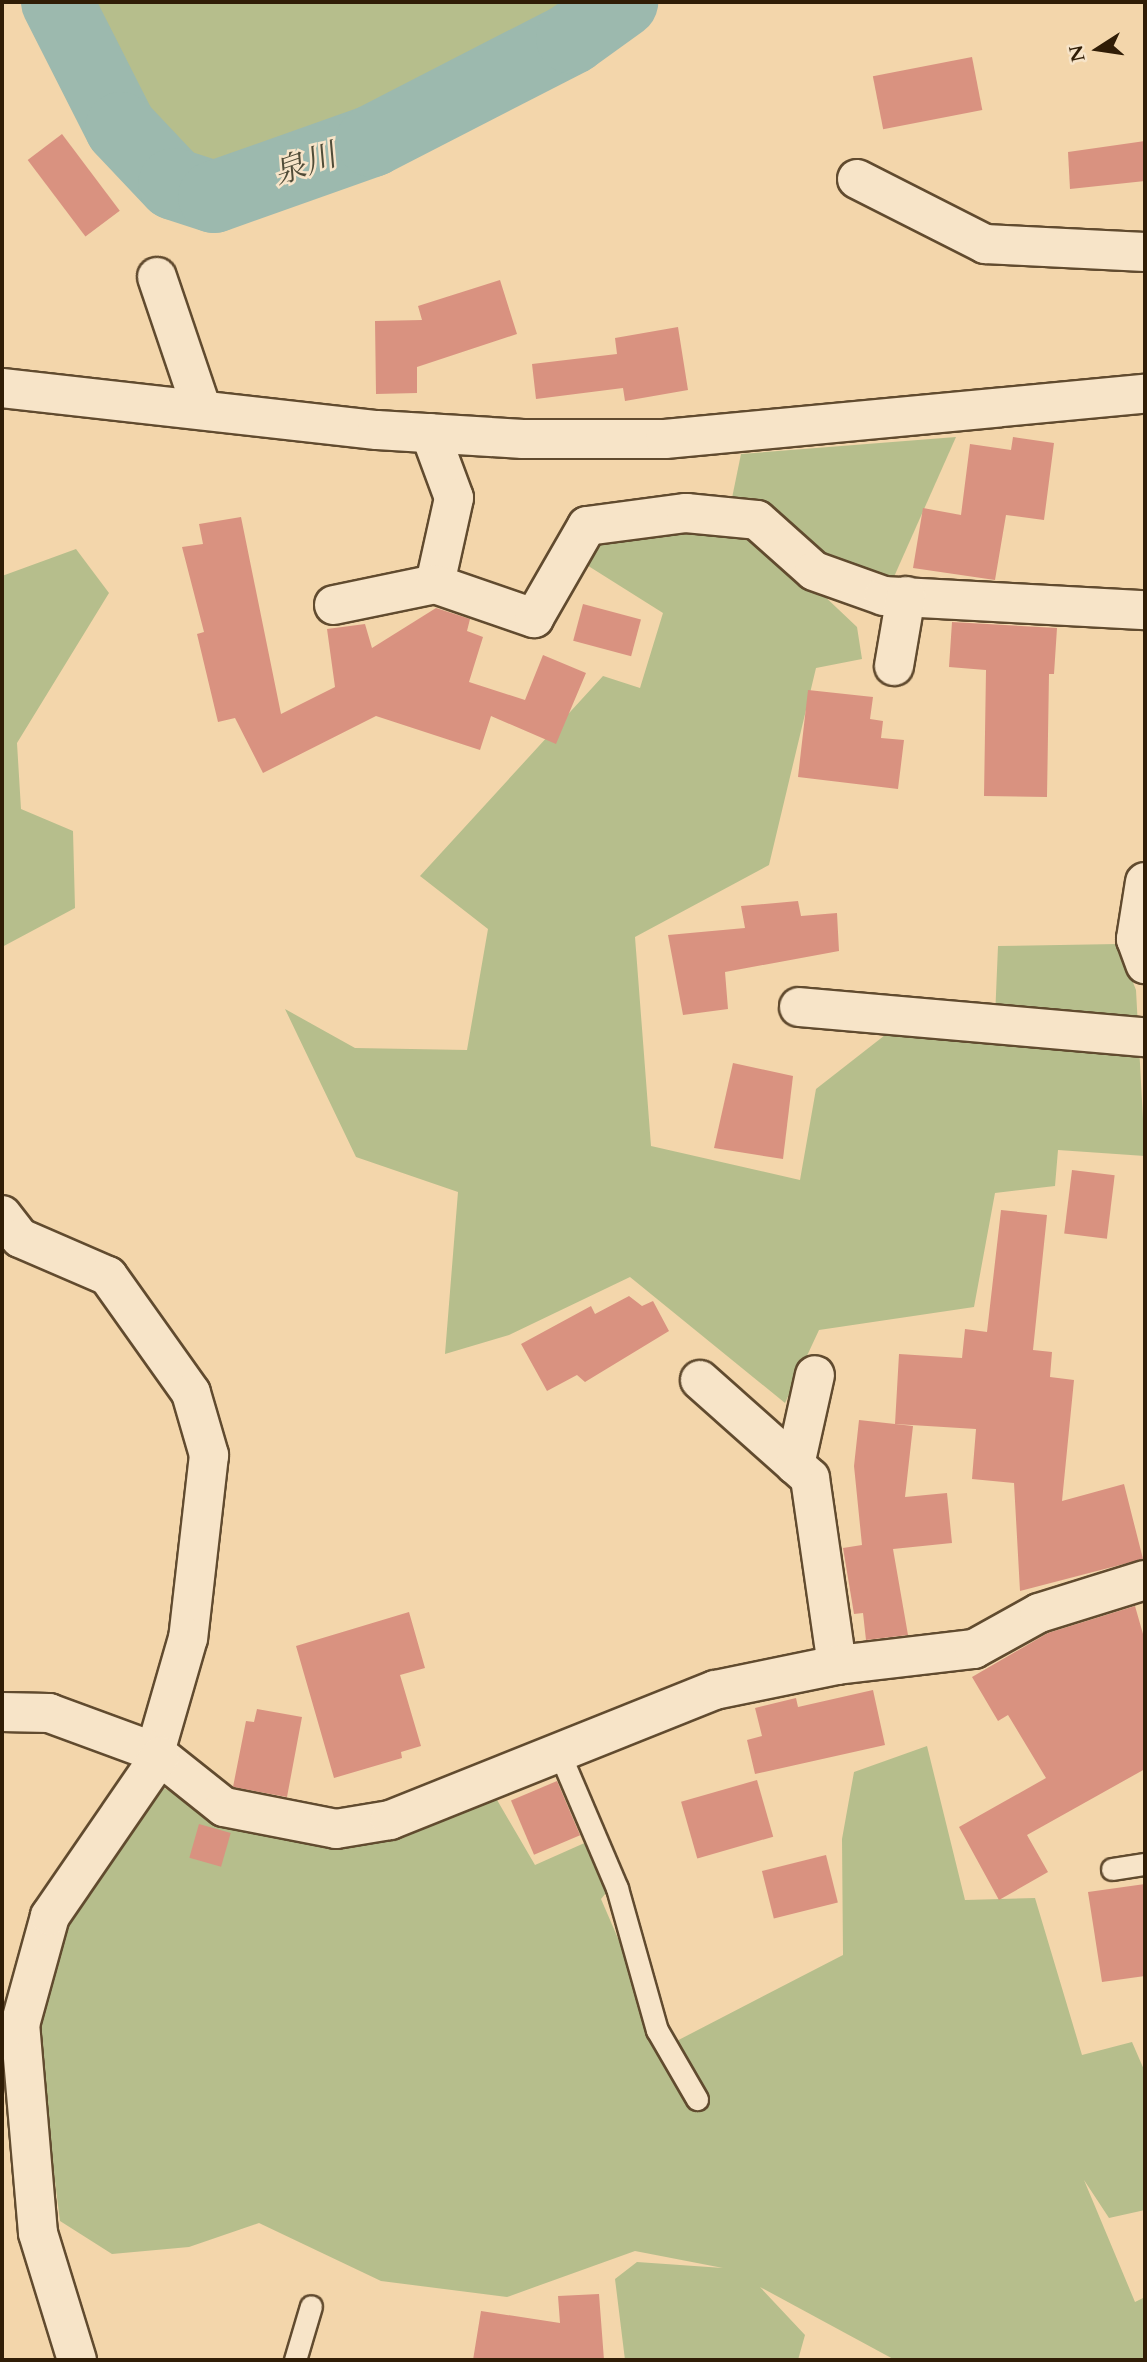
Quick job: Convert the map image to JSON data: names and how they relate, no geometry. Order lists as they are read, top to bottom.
{
  "water": ["泉川"],
  "north": "left"
}
